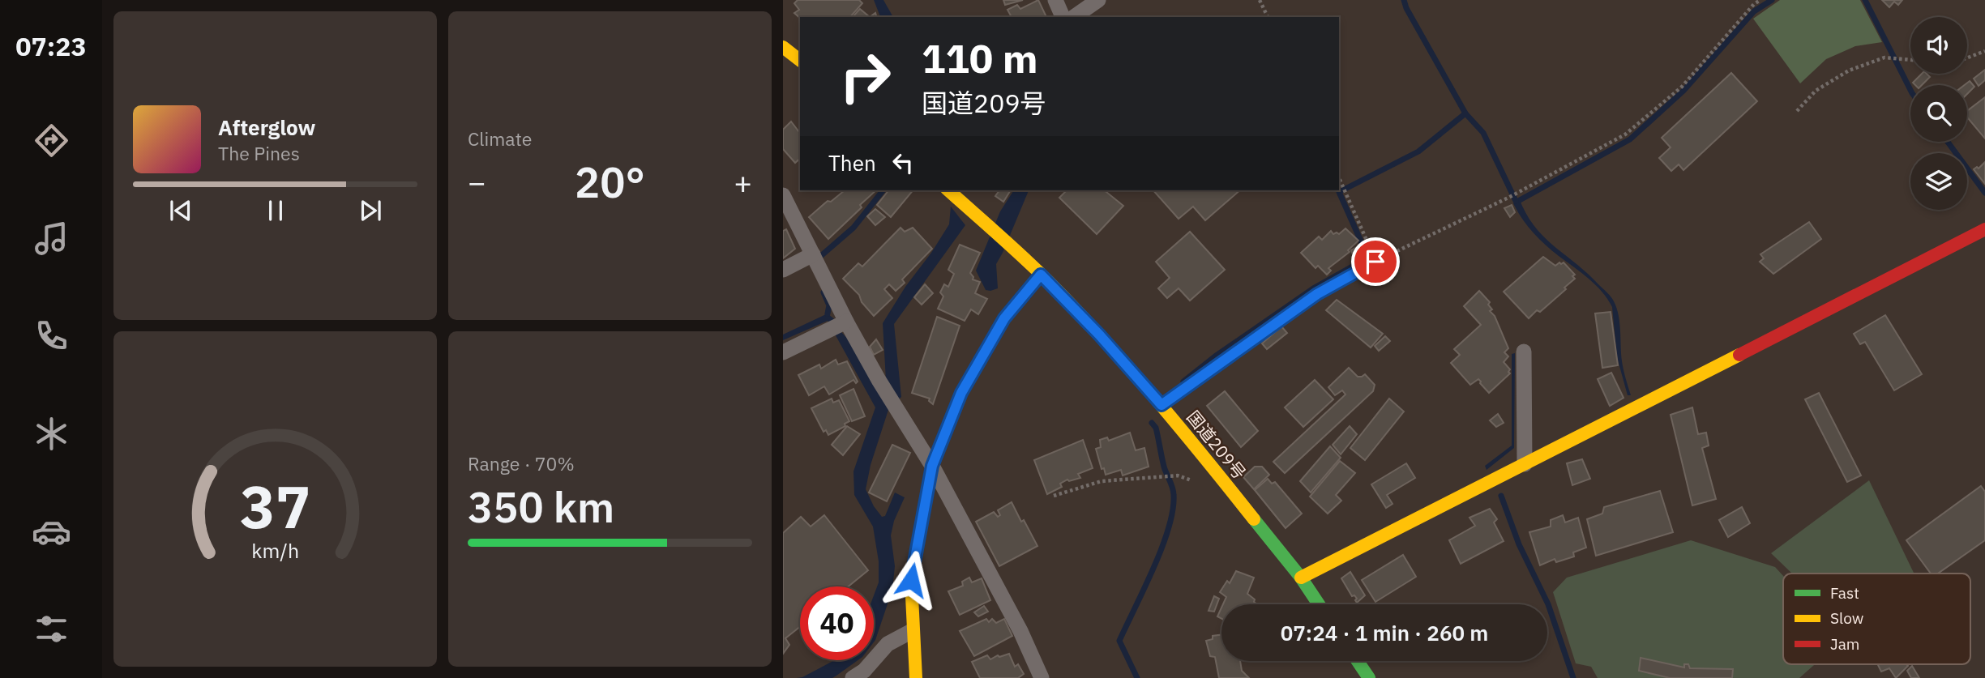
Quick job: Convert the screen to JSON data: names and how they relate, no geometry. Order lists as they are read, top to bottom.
{
  "streets": {
    "main road": ["国道209号"]
  },
  "legend": ["Fast", "Slow", "Jam"],
  "page": {
    "tabs": "07:23",
    "tile": [
      "Climate",
      ["Range · 70%", "350 km"]
    ],
    "turn": ["110 m", "国道209号"],
    "song": ["Afterglow", "The Pines"],
    "then": "Then",
    "heat": ["−", "20°", "+"],
    "limit": "40",
    "trip": "07:24 · 1 min · 260 m",
    "gauge": ["37", "km/h"]
  }
}
